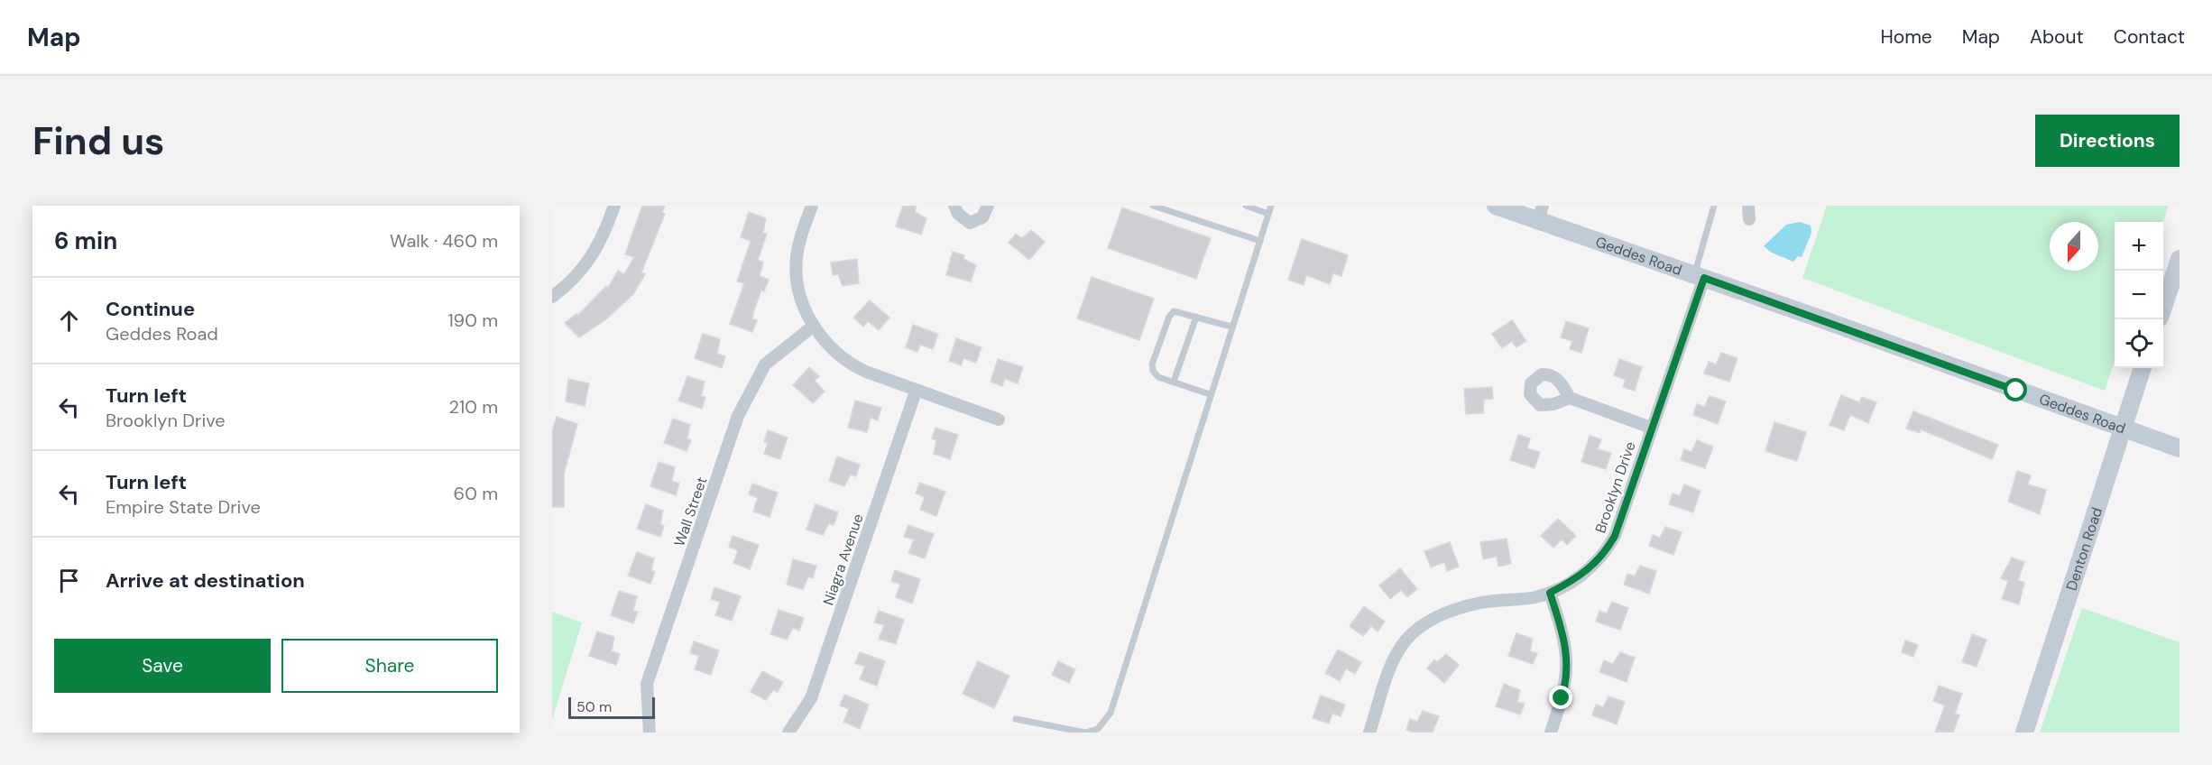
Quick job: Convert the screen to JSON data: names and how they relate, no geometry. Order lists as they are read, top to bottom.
{
  "streets": {
    "main road": ["Geddes Road", "Denton Road"],
    "street": ["Brooklyn Drive", "Wall Street", "Niagra Avenue"]
  },
  "crossings": [
    ["Geddes Road", "Brooklyn Drive"],
    ["Geddes Road", "Denton Road"]
  ],
  "scale_bar": "50 m",
  "north": "bottom",
  "page": {
    "header": "Map",
    "nav": [
      "Home",
      "Map",
      "About",
      "Contact"
    ],
    "buttons": [
      "Directions",
      ["Save", "Share"]
    ],
    "title": "Find us",
    "heading": ["6 min", "Walk · 460 m"],
    "map_buttons": ["+", "−"],
    "list": [
      ["Continue", "Geddes Road", "190 m"],
      ["Turn left", "Brooklyn Drive", "210 m"],
      ["Turn left", "Empire State Drive", "60 m"],
      "Arrive at destination"
    ],
    "scale": "50 m"
  }
}
